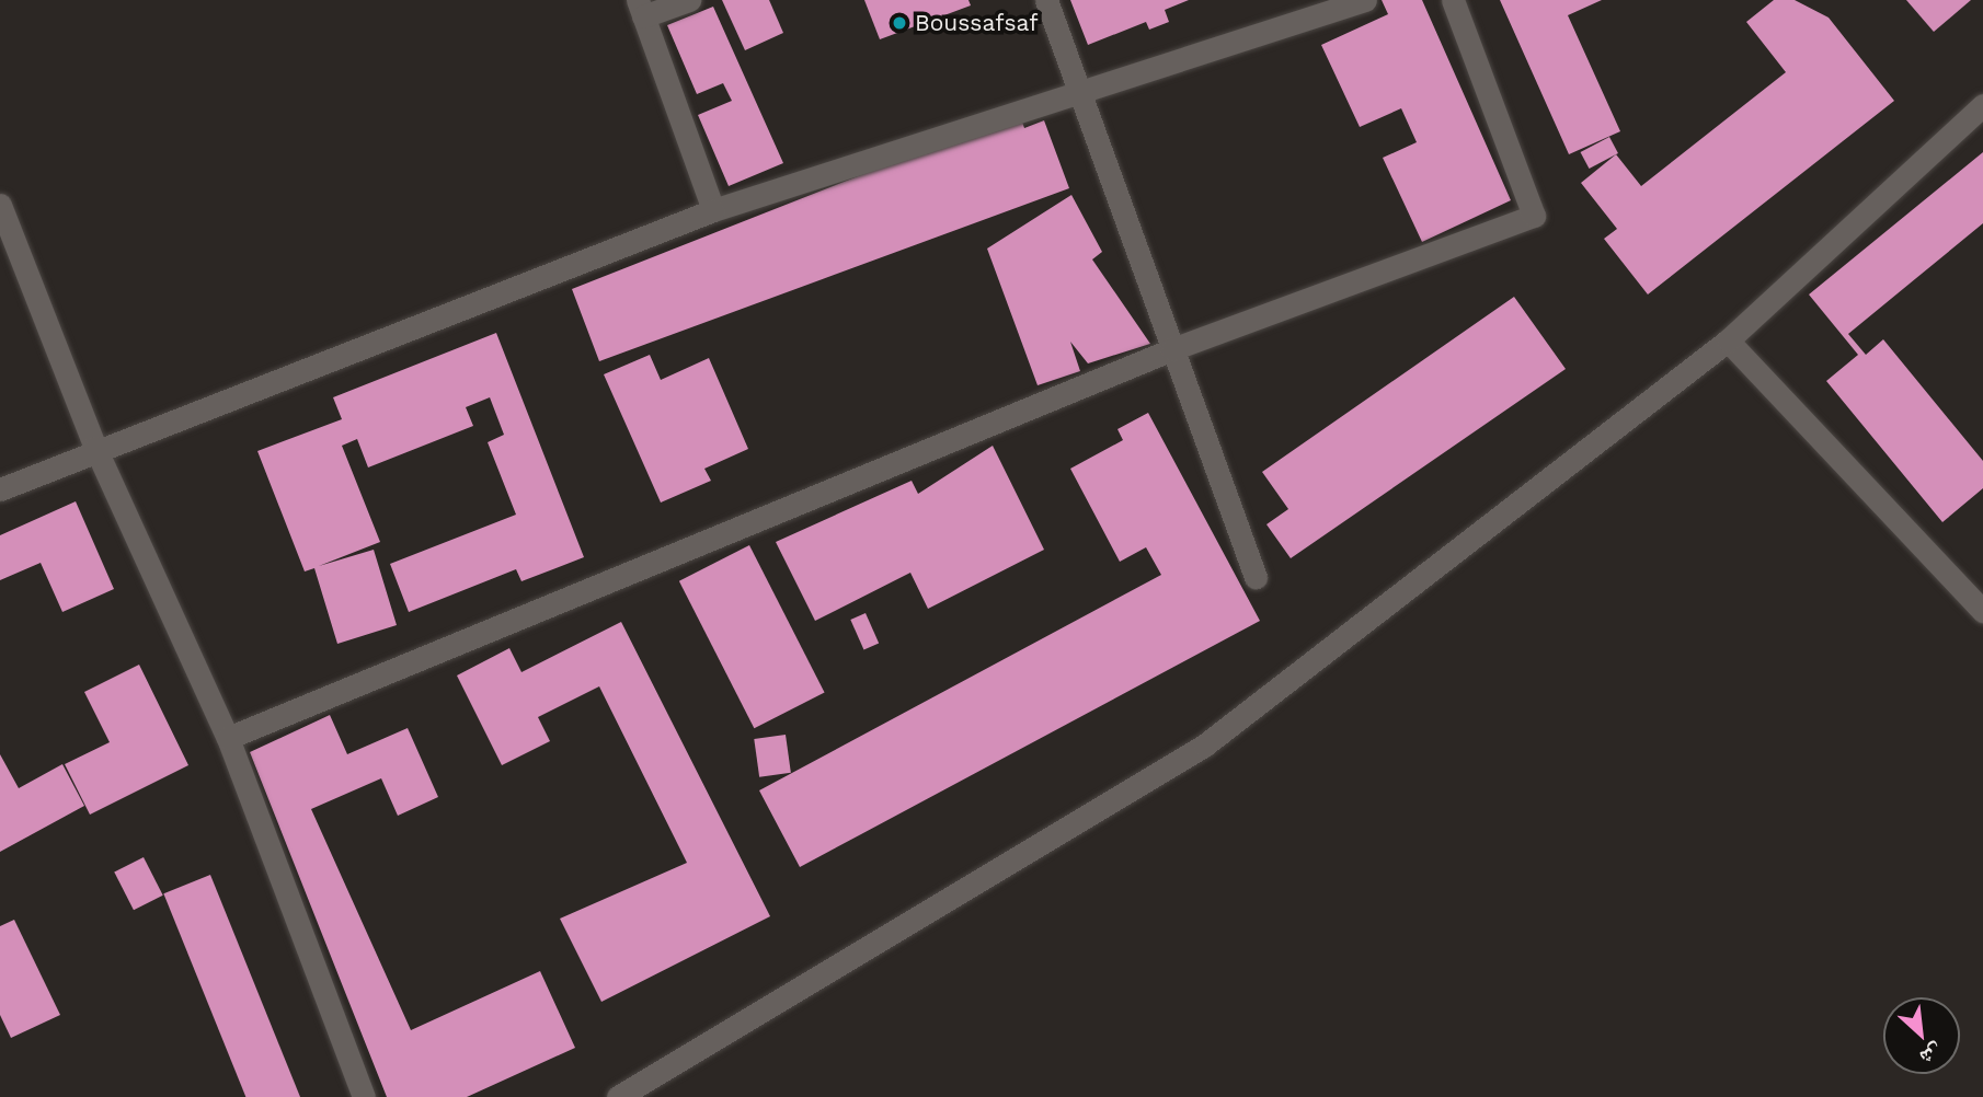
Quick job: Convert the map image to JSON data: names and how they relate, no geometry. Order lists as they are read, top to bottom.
{
  "places": ["Boussafsaf"],
  "north": "bottom right"
}
